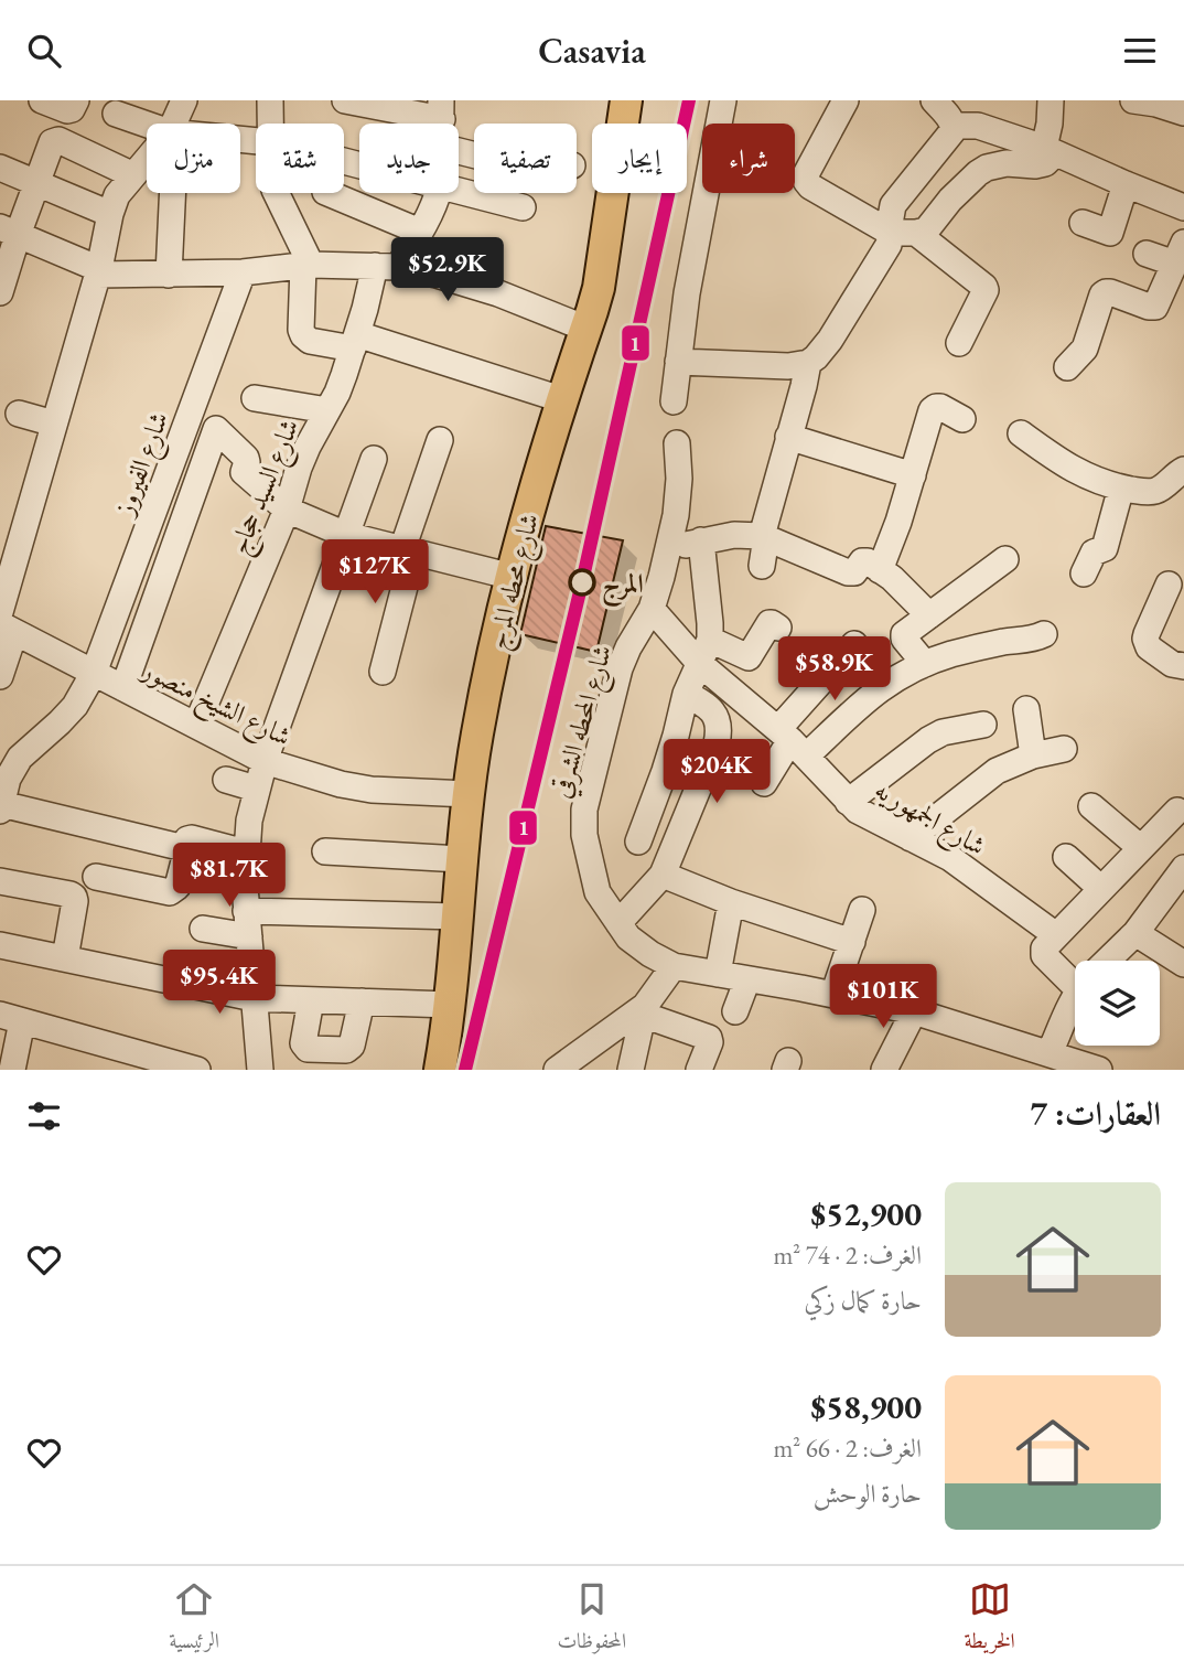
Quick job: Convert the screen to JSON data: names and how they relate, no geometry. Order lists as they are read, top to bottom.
{
  "streets": {
    "main road": ["شارع محطه المرج"],
    "street": [
      "شارع الفيروز",
      "شارع السيد حجاج",
      "شارع الشيخ منصور",
      "شارع المحطه الشرقي",
      "شارع الجمهوريه"
    ]
  },
  "crossings": [
    ["شارع الفيروز", "شارع الشيخ منصور"],
    ["شارع السيد حجاج", "شارع الشيخ منصور"],
    ["شارع محطه المرج", "شارع الشيخ منصور"],
    ["شارع المحطه الشرقي", "شارع الجمهوريه"]
  ],
  "places": ["المرج"],
  "lines": ["transit line 1"],
  "page": {
    "header": "Casavia",
    "chip": [
      "شراء",
      "إيجار",
      "تصفية",
      "جديد",
      "شقة",
      "منزل"
    ],
    "price": [
      "$52.9K",
      "$127K",
      "$58.9K",
      "$204K",
      "$81.7K",
      "$95.4K",
      "$101K"
    ],
    "heading": "العقارات: 7",
    "list": [
      {
        "name": "$52,900",
        "note": "الغرف: 2 · 74 m² · حارة كمال زكي"
      },
      {
        "name": "$58,900",
        "note": "الغرف: 2 · 66 m² · حارة الوحش"
      }
    ],
    "tabs": ["الخريطة", "المحفوظات", "الرئيسية"]
  }
}
